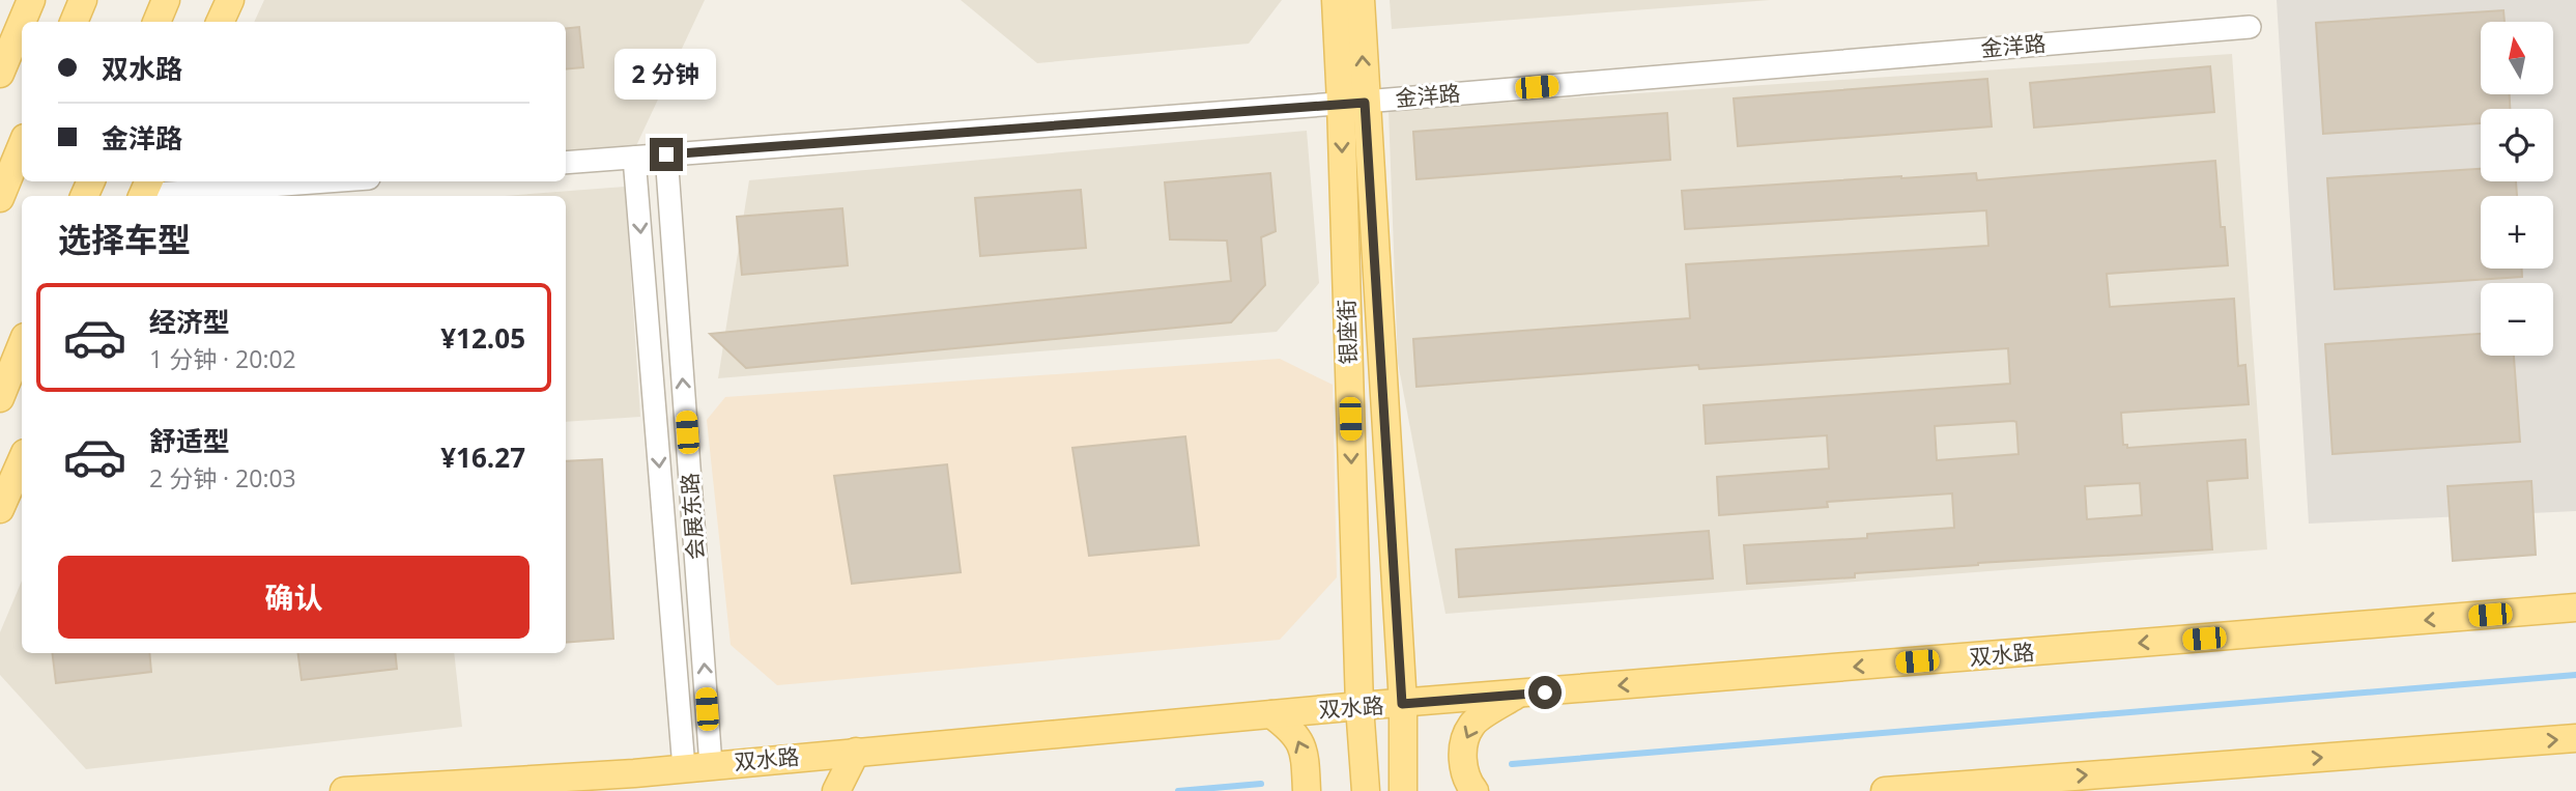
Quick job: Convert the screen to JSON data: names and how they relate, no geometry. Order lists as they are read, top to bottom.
{
  "streets": {
    "main road": ["银座街", "双水路"],
    "street": ["金洋路", "会展东路"]
  },
  "crossings": [
    ["金洋路", "银座街"],
    ["金洋路", "会展东路"],
    ["银座街", "双水路"],
    ["会展东路", "双水路"]
  ],
  "north": "top",
  "page": {
    "map_buttons": ["+", "−"],
    "banner": ["双水路", "金洋路"],
    "bubble": "2 分钟",
    "heading": "选择车型",
    "list": [
      {
        "name": "经济型",
        "note": "1 分钟 · 20:02",
        "value": "¥12.05"
      },
      {
        "name": "舒适型",
        "note": "2 分钟 · 20:03",
        "value": "¥16.27"
      }
    ],
    "buttons": "确认"
  }
}
